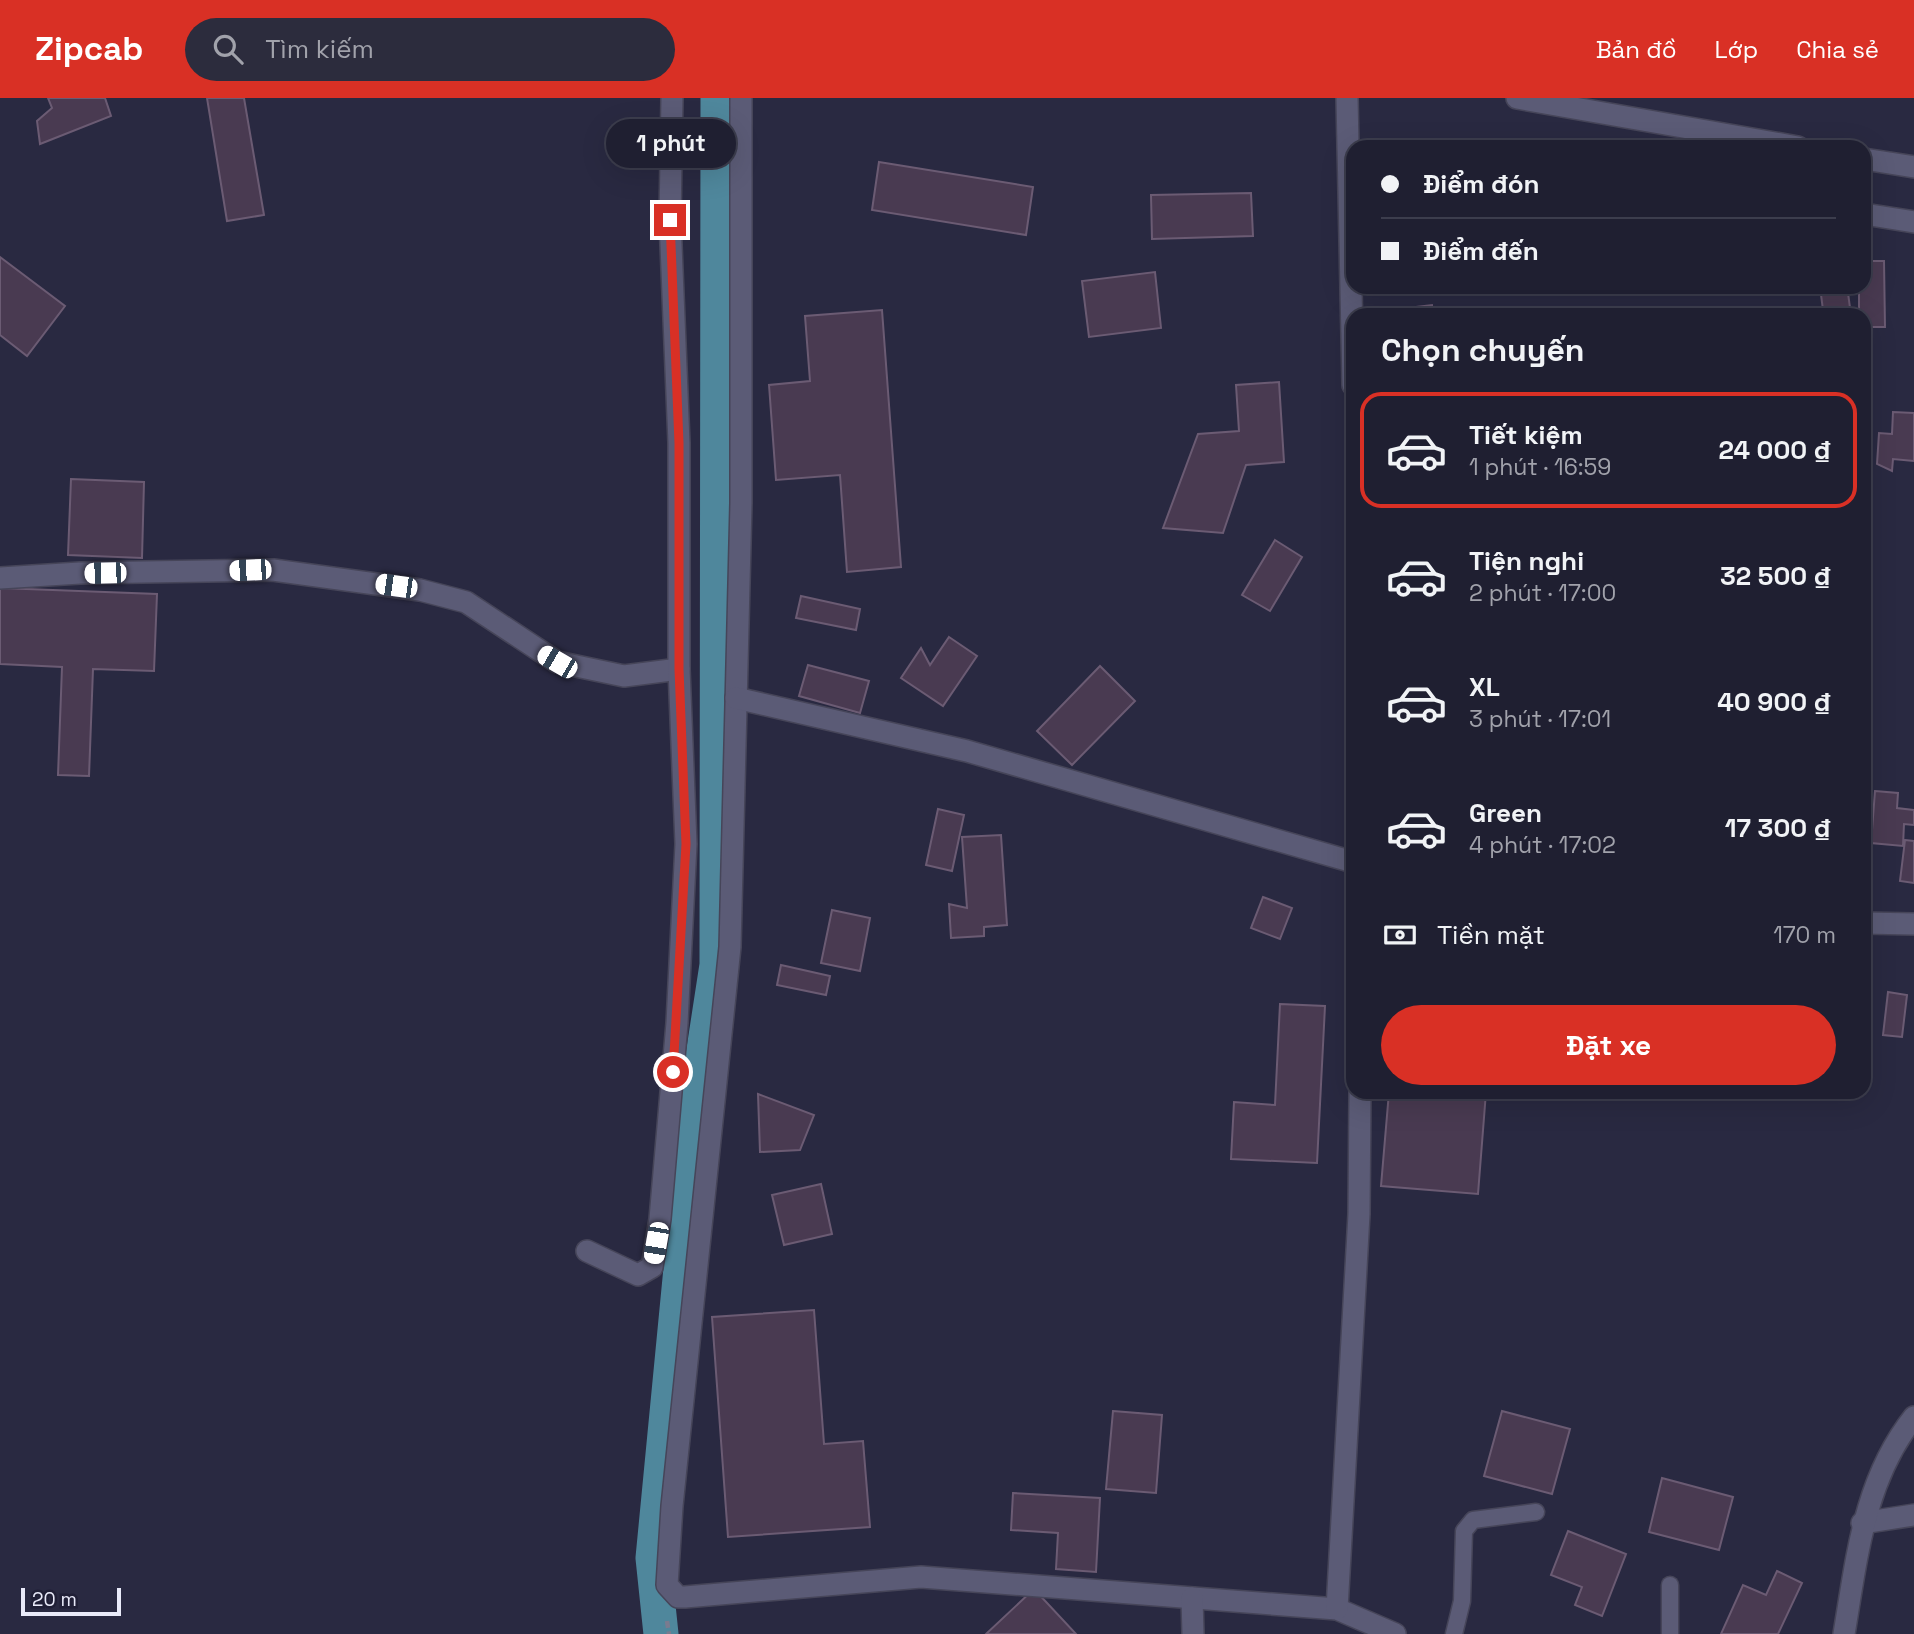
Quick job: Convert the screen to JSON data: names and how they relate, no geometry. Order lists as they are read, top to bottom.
{
  "scale_bar": "20 m",
  "page": {
    "header": "Zipcab",
    "search": "Tìm kiếm",
    "nav": ["Bản đồ", "Lớp", "Chia sẻ"],
    "bubble": "1 phút",
    "banner": ["Điểm đón", "Điểm đến"],
    "heading": "Chọn chuyến",
    "list": [
      {
        "name": "Tiết kiệm",
        "note": "1 phút · 16:59",
        "value": "24 000 ₫"
      },
      {
        "name": "Tiện nghi",
        "note": "2 phút · 17:00",
        "value": "32 500 ₫"
      },
      {
        "name": "XL",
        "note": "3 phút · 17:01",
        "value": "40 900 ₫"
      },
      {
        "name": "Green",
        "note": "4 phút · 17:02",
        "value": "17 300 ₫"
      }
    ],
    "pay": ["Tiền mặt", "170 m"],
    "buttons": "Đặt xe",
    "scale": "20 m"
  }
}
